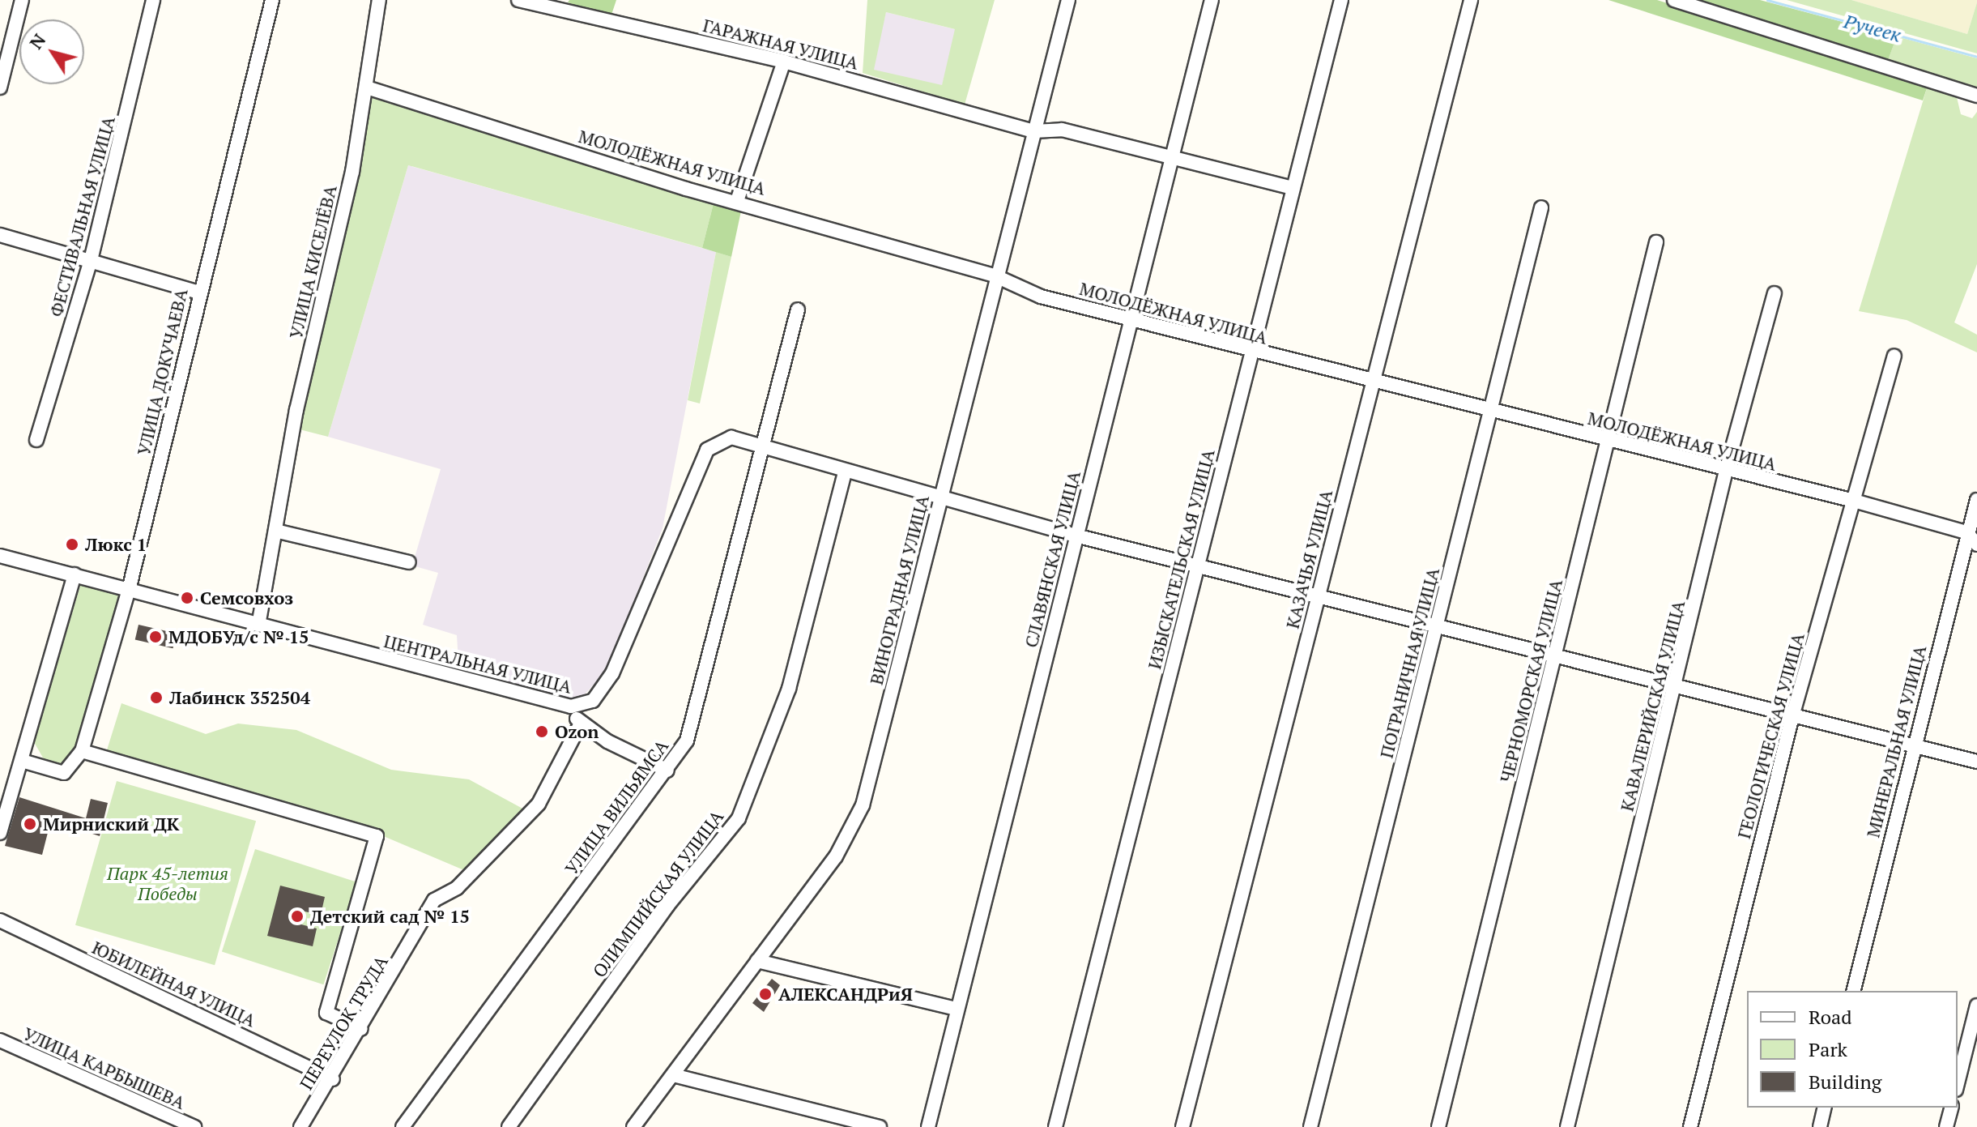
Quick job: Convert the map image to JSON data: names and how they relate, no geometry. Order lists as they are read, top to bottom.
{
  "streets": {
    "street": [
      "ГАРАЖНАЯ УЛИЦА",
      "МОЛОДЁЖНАЯ УЛИЦА",
      "ФЕСТИВАЛЬНАЯ УЛИЦА",
      "УЛИЦА КИСЕЛЁВА",
      "УЛИЦА ДОКУЧАЕВА",
      "СЛАВЯНСКАЯ УЛИЦА",
      "ИЗЫСКАТЕЛЬСКАЯ УЛИЦА",
      "КАЗАЧЬЯ УЛИЦА",
      "ВИНОГРАДНАЯ УЛИЦА",
      "ПОГРАНИЧНАЯ УЛИЦА",
      "ЦЕНТРАЛЬНАЯ УЛИЦА",
      "ЧЕРНОМОРСКАЯ УЛИЦА",
      "КАВАЛЕРИЙСКАЯ УЛИЦА",
      "ГЕОЛОГИЧЕСКАЯ УЛИЦА",
      "МИНЕРАЛЬНАЯ УЛИЦА",
      "УЛИЦА ВИЛЬЯМСА",
      "ОЛИМПИЙСКАЯ УЛИЦА",
      "ЮБИЛЕЙНАЯ УЛИЦА",
      "ПЕРЕУЛОК ТРУДА",
      "УЛИЦА КАРБЫШЕВА"
    ]
  },
  "crossings": [
    ["ГАРАЖНАЯ УЛИЦА", "СЛАВЯНСКАЯ УЛИЦА"],
    ["ГАРАЖНАЯ УЛИЦА", "ИЗЫСКАТЕЛЬСКАЯ УЛИЦА"],
    ["ГАРАЖНАЯ УЛИЦА", "ВИНОГРАДНАЯ УЛИЦА"],
    ["МОЛОДЁЖНАЯ УЛИЦА", "УЛИЦА КИСЕЛЁВА"],
    ["МОЛОДЁЖНАЯ УЛИЦА", "СЛАВЯНСКАЯ УЛИЦА"],
    ["МОЛОДЁЖНАЯ УЛИЦА", "ИЗЫСКАТЕЛЬСКАЯ УЛИЦА"],
    ["МОЛОДЁЖНАЯ УЛИЦА", "КАЗАЧЬЯ УЛИЦА"],
    ["МОЛОДЁЖНАЯ УЛИЦА", "ВИНОГРАДНАЯ УЛИЦА"],
    ["МОЛОДЁЖНАЯ УЛИЦА", "ПОГРАНИЧНАЯ УЛИЦА"],
    ["МОЛОДЁЖНАЯ УЛИЦА", "ЧЕРНОМОРСКАЯ УЛИЦА"],
    ["МОЛОДЁЖНАЯ УЛИЦА", "КАВАЛЕРИЙСКАЯ УЛИЦА"],
    ["МОЛОДЁЖНАЯ УЛИЦА", "ГЕОЛОГИЧЕСКАЯ УЛИЦА"],
    ["МОЛОДЁЖНАЯ УЛИЦА", "МИНЕРАЛЬНАЯ УЛИЦА"],
    ["УЛИЦА КИСЕЛЁВА", "ЦЕНТРАЛЬНАЯ УЛИЦА"],
    ["УЛИЦА ДОКУЧАЕВА", "ЦЕНТРАЛЬНАЯ УЛИЦА"],
    ["СЛАВЯНСКАЯ УЛИЦА", "ЦЕНТРАЛЬНАЯ УЛИЦА"],
    ["ИЗЫСКАТЕЛЬСКАЯ УЛИЦА", "ЦЕНТРАЛЬНАЯ УЛИЦА"],
    ["КАЗАЧЬЯ УЛИЦА", "ЦЕНТРАЛЬНАЯ УЛИЦА"],
    ["ВИНОГРАДНАЯ УЛИЦА", "ЦЕНТРАЛЬНАЯ УЛИЦА"],
    ["ПОГРАНИЧНАЯ УЛИЦА", "ЦЕНТРАЛЬНАЯ УЛИЦА"],
    ["ЦЕНТРАЛЬНАЯ УЛИЦА", "ЧЕРНОМОРСКАЯ УЛИЦА"],
    ["ЦЕНТРАЛЬНАЯ УЛИЦА", "КАВАЛЕРИЙСКАЯ УЛИЦА"],
    ["ЦЕНТРАЛЬНАЯ УЛИЦА", "ГЕОЛОГИЧЕСКАЯ УЛИЦА"],
    ["ЦЕНТРАЛЬНАЯ УЛИЦА", "МИНЕРАЛЬНАЯ УЛИЦА"],
    ["ЦЕНТРАЛЬНАЯ УЛИЦА", "УЛИЦА ВИЛЬЯМСА"],
    ["ЦЕНТРАЛЬНАЯ УЛИЦА", "ОЛИМПИЙСКАЯ УЛИЦА"],
    ["ЮБИЛЕЙНАЯ УЛИЦА", "ПЕРЕУЛОК ТРУДА"]
  ],
  "water": ["Ручеек"],
  "parks": ["Парк 45-летия Победы"],
  "places": [
    "Люкс 1",
    "Семсовхоз",
    "МДОБУд/с № 15",
    "Лабинск 352504",
    "Ozon",
    "Мирниский ДК",
    "Детский сад № 15",
    "АЛЕКСАНДРиЯ"
  ],
  "legend": ["Road", "Park", "Building"],
  "north": "top left"
}
